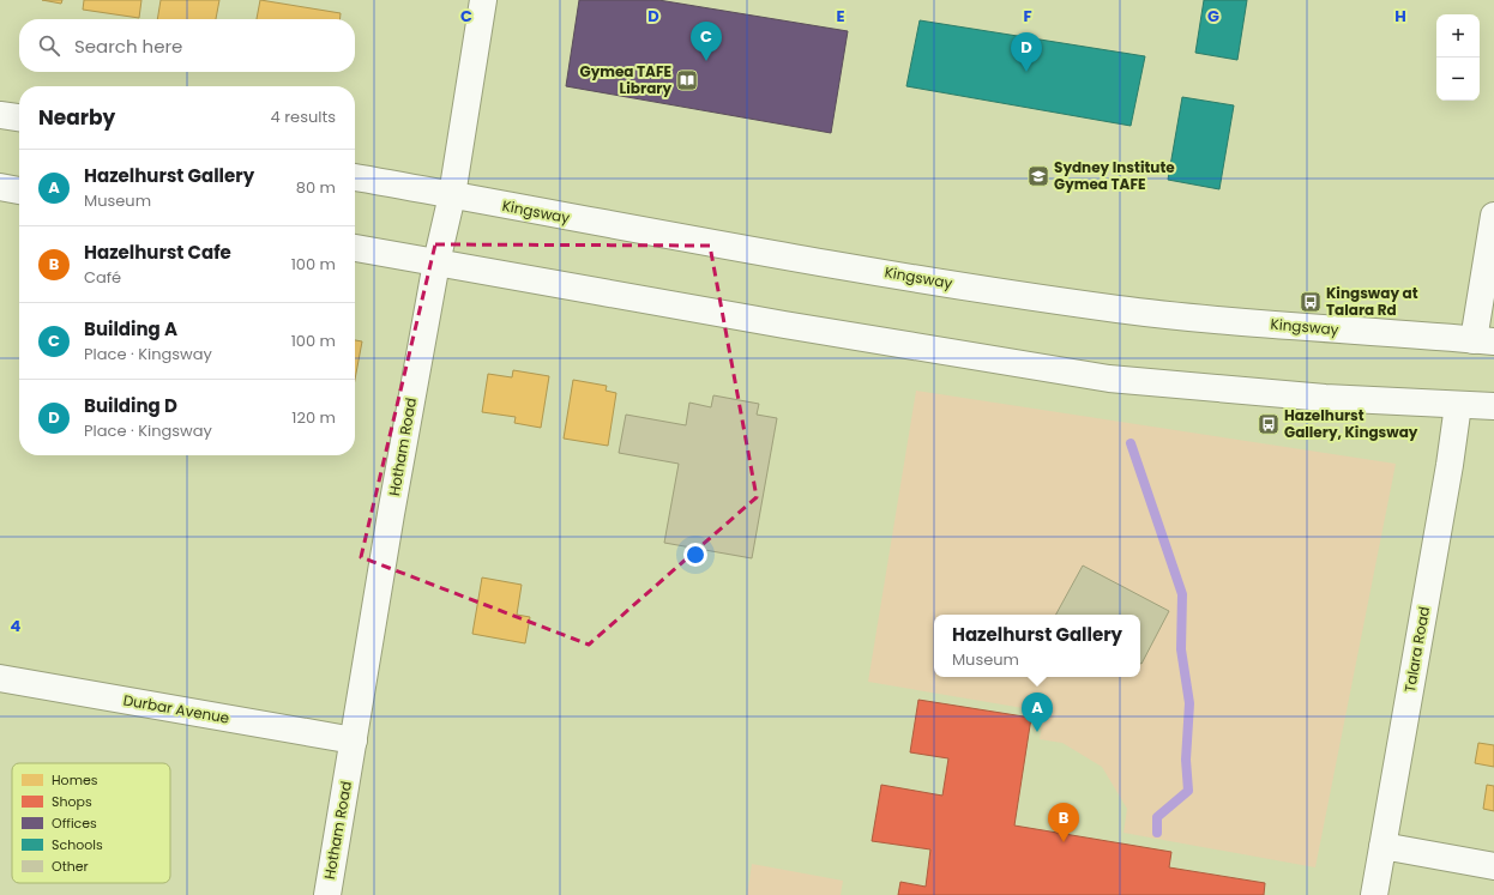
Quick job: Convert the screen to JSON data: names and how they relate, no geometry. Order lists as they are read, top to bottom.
{
  "streets": {
    "main road": [
      "Kingsway",
      "Hotham Road",
      "Talara Road",
      "Durbar Avenue"
    ]
  },
  "crossings": [
    ["Kingsway", "Hotham Road"],
    ["Hotham Road", "Durbar Avenue"]
  ],
  "places": {
    "library": ["Gymea TAFE Library"],
    "school or university": ["Sydney Institute Gymea TAFE"],
    "bus stop": ["Kingsway at Talara Rd", "Hazelhurst Gallery, Kingsway"]
  },
  "legend": [
    "Homes",
    "Shops",
    "Offices",
    "Schools",
    "Other"
  ],
  "page": {
    "map_buttons": ["+", "−"],
    "search": "Search here",
    "pins": [
      "C",
      "D",
      "A",
      "B"
    ],
    "heading": ["Nearby", "4 results"],
    "list": [
      {
        "mark": "A",
        "name": "Hazelhurst Gallery",
        "note": "Museum",
        "value": "80 m"
      },
      {
        "mark": "B",
        "name": "Hazelhurst Cafe",
        "note": "Café",
        "value": "100 m"
      },
      {
        "mark": "C",
        "name": "Building A",
        "note": "Place · Kingsway",
        "value": "100 m"
      },
      {
        "mark": "D",
        "name": "Building D",
        "note": "Place · Kingsway",
        "value": "120 m"
      }
    ],
    "popup": ["Hazelhurst Gallery", "Museum"]
  },
  "grid": {
    "columns": [
      "C",
      "D",
      "E",
      "F",
      "G",
      "H"
    ],
    "rows": ["4"]
  }
}
